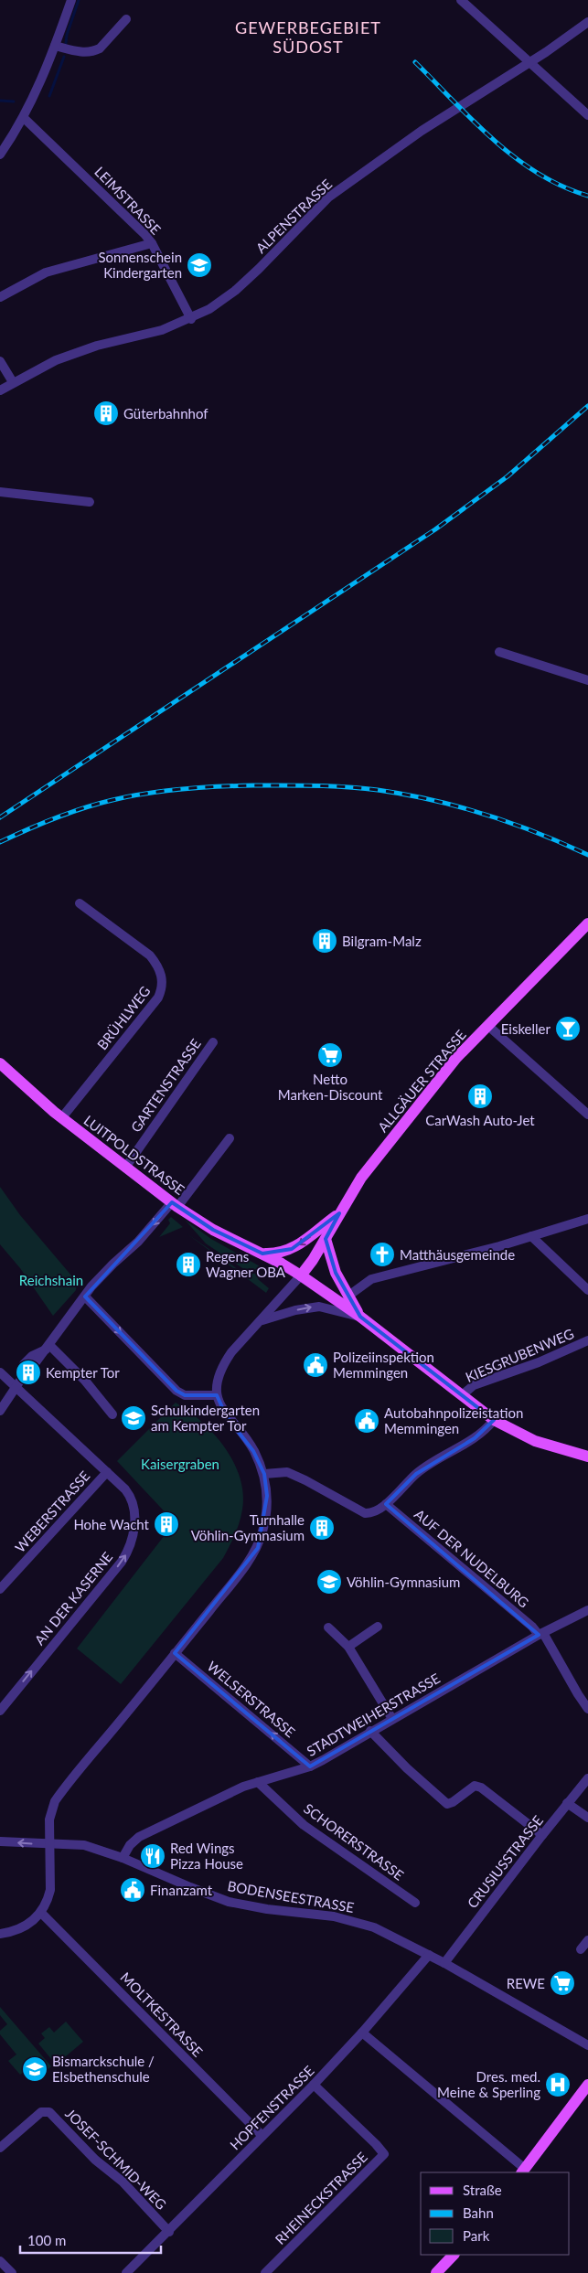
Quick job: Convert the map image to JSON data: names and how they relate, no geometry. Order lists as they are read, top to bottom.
{
  "streets": {
    "main road": ["ALLGÄUER STRASSE", "LUITPOLDSTRASSE"],
    "street": [
      "LEIMSTRASSE",
      "ALPENSTRASSE",
      "BRÜHLWEG",
      "GARTENSTRASSE",
      "KIESGRUBENWEG",
      "WEBERSTRASSE",
      "AUF DER NUDELBURG",
      "AN DER KASERNE",
      "WELSERSTRASSE",
      "STADTWEIHERSTRASSE",
      "SCHORERSTRASSE",
      "CRUSIUSSTRASSE",
      "BODENSEESTRASSE",
      "MOLTKESTRASSE",
      "HOPFENSTRASSE",
      "JOSEF-SCHMID-WEG",
      "RHEINECKSTRASSE"
    ]
  },
  "crossings": [
    ["LEIMSTRASSE", "ALPENSTRASSE"],
    ["BRÜHLWEG", "LUITPOLDSTRASSE"],
    ["ALLGÄUER STRASSE", "LUITPOLDSTRASSE"],
    ["GARTENSTRASSE", "LUITPOLDSTRASSE"],
    ["LUITPOLDSTRASSE", "KIESGRUBENWEG"],
    ["WEBERSTRASSE", "AN DER KASERNE"],
    ["AUF DER NUDELBURG", "STADTWEIHERSTRASSE"],
    ["WELSERSTRASSE", "STADTWEIHERSTRASSE"],
    ["STADTWEIHERSTRASSE", "SCHORERSTRASSE"],
    ["STADTWEIHERSTRASSE", "BODENSEESTRASSE"],
    ["CRUSIUSSTRASSE", "BODENSEESTRASSE"],
    ["BODENSEESTRASSE", "HOPFENSTRASSE"],
    ["MOLTKESTRASSE", "HOPFENSTRASSE"],
    ["HOPFENSTRASSE", "JOSEF-SCHMID-WEG"],
    ["HOPFENSTRASSE", "RHEINECKSTRASSE"]
  ],
  "one_way": ["AN DER KASERNE", "WELSERSTRASSE"],
  "districts": ["GEWERBEGEBIET SÜDOST"],
  "parks": ["Reichshain", "Kaisergraben"],
  "places": {
    "school or university": [
      "Sonnenschein Kindergarten",
      "Schulkindergarten am Kempter Tor",
      "Vöhlin-Gymnasium",
      "Bismarckschule / Elsbethenschule"
    ],
    "building": [
      "Güterbahnhof",
      "Bilgram-Malz",
      "CarWash Auto-Jet",
      "Regens Wagner OBA",
      "Kempter Tor",
      "Hohe Wacht",
      "Turnhalle Vöhlin-Gymnasium"
    ],
    "bar": ["Eiskeller"],
    "supermarket": ["Netto Marken-Discount", "REWE"],
    "church": ["Matthäusgemeinde"],
    "public building": ["Polizeiinspektion Memmingen", "Autobahnpolizeistation Memmingen", "Finanzamt"],
    "restaurant": ["Red Wings Pizza House"],
    "hospital": ["Dres. med. Meine & Sperling"]
  },
  "legend": ["Straße", "Bahn", "Park"],
  "scale_bar": "100 m"
}
